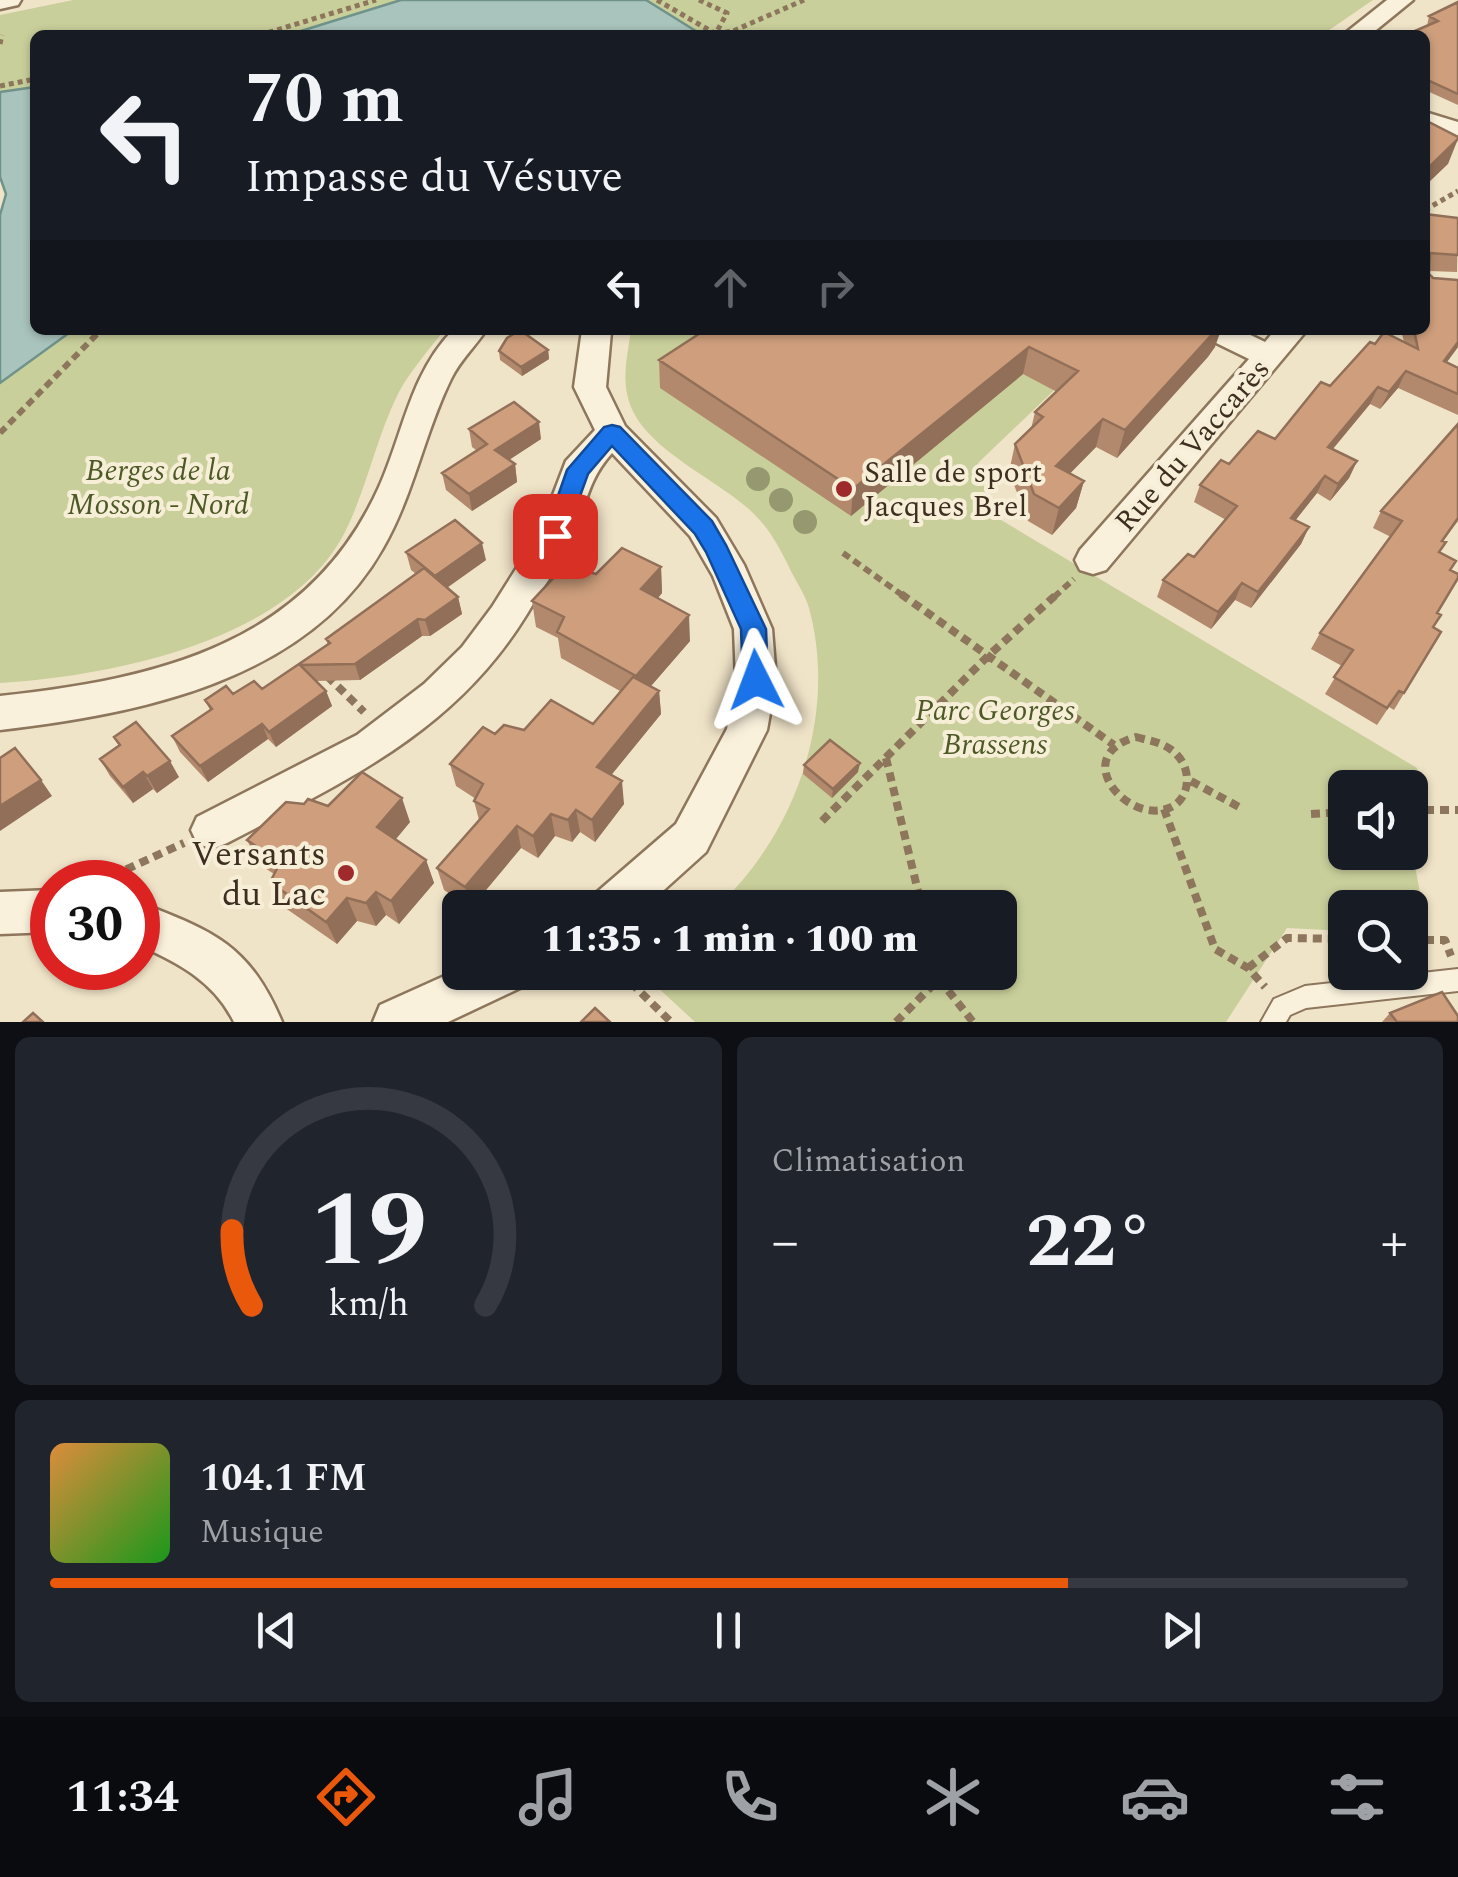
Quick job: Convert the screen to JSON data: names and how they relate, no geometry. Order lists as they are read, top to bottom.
{
  "streets": {
    "street": ["Rue du Vaccarès"]
  },
  "parks": ["Berges de la Mosson - Nord", "Parc Georges Brassens"],
  "places": ["Salle de sport Jacques Brel", "Versants du Lac"],
  "page": {
    "turn": ["70 m", "Impasse du Vésuve"],
    "limit": "30",
    "trip": "11:35 · 1 min · 100 m",
    "tile": "Climatisation",
    "heat": ["−", "22°", "+"],
    "song": ["104.1 FM", "Musique"],
    "tabs": "11:34",
    "gauge": ["19", "km/h"]
  }
}
